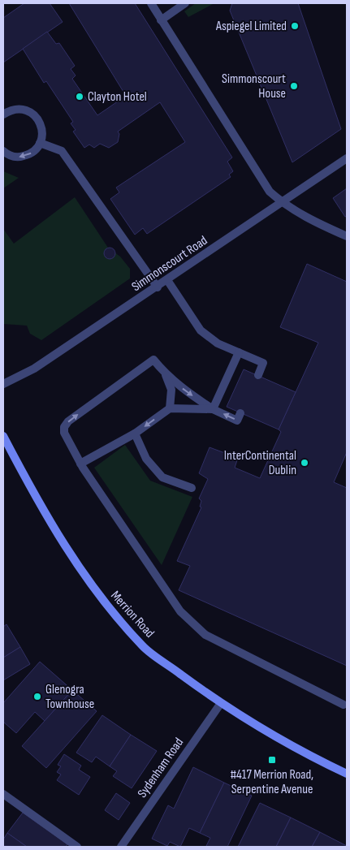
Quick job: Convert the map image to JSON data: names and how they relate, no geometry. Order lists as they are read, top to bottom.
{
  "streets": {
    "main road": ["Merrion Road"],
    "street": ["Simmonscourt Road", "Sydenham Road"]
  },
  "crossings": [
    ["Merrion Road", "Sydenham Road"]
  ],
  "places": {
    "other": [
      "Aspiegel Limited",
      "Simmonscourt House",
      "Clayton Hotel",
      "InterContinental Dublin",
      "Glenogra Townhouse"
    ],
    "transit": ["#417 Merrion Road, Serpentine Avenue"]
  }
}
